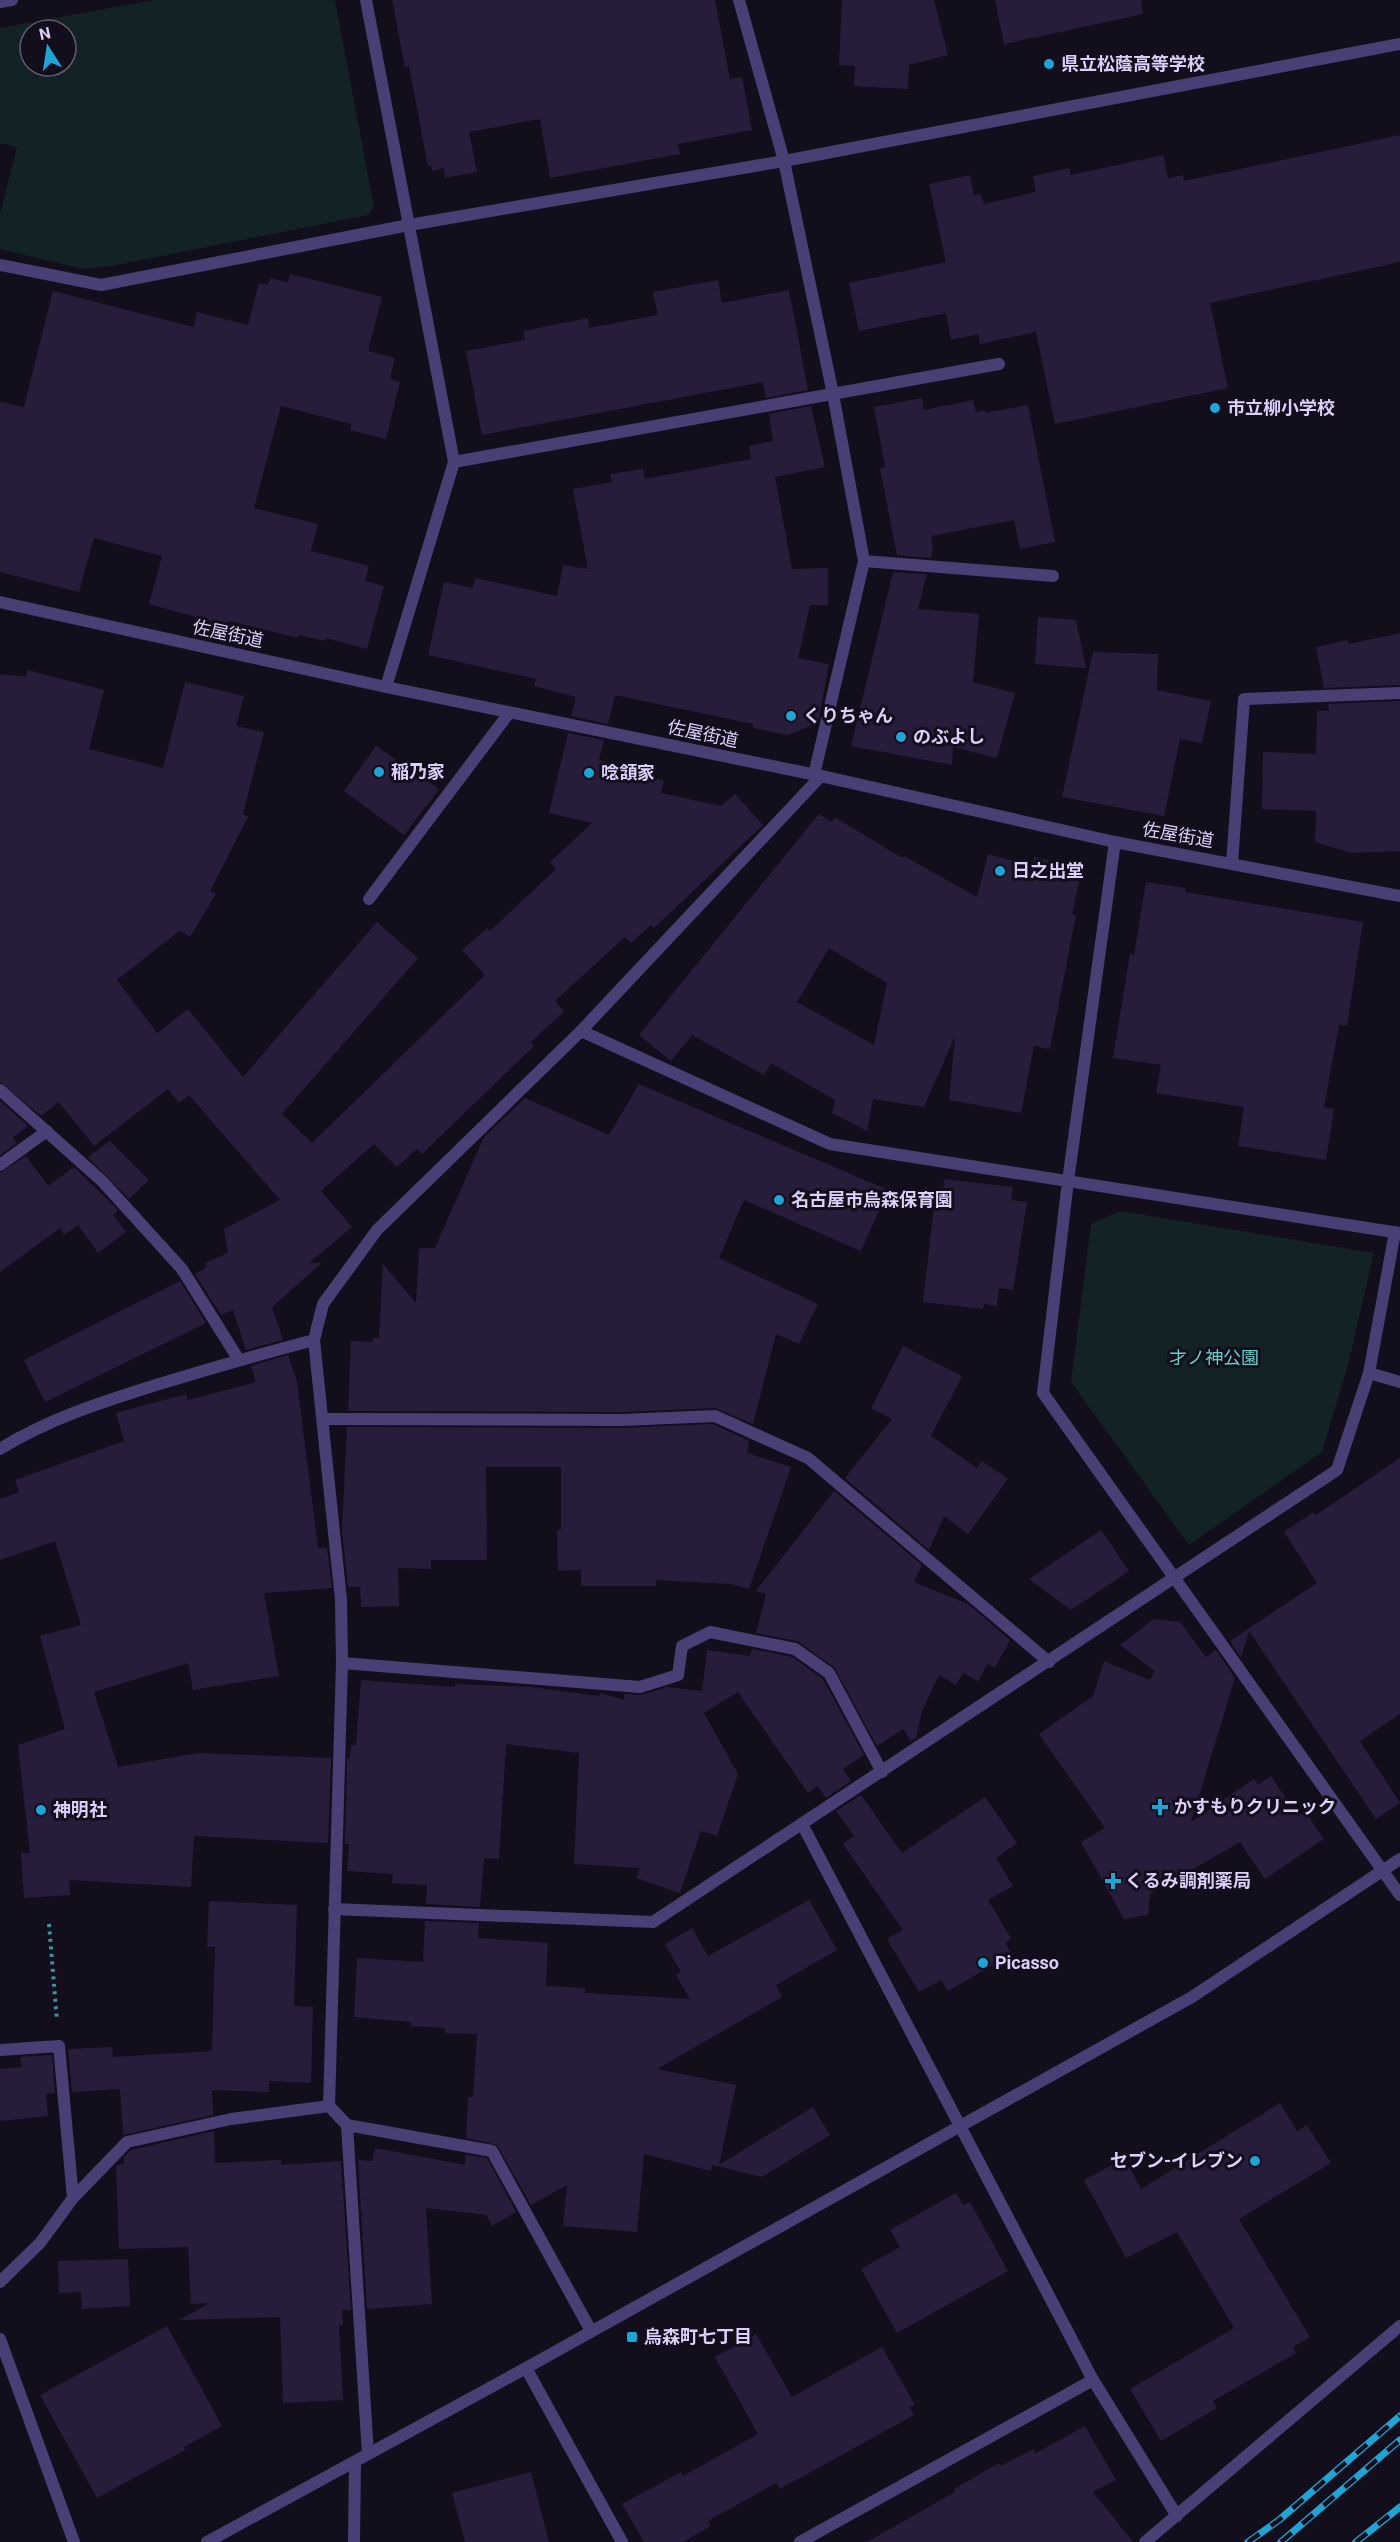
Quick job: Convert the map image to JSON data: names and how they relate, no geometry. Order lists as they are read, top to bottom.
{
  "streets": {
    "street": ["佐屋街道"]
  },
  "parks": ["才ノ神公園"],
  "places": {
    "other": [
      "県立松蔭高等学校",
      "市立柳小学校",
      "くりちゃん",
      "のぶよし",
      "稲乃家",
      "唸頷家",
      "日之出堂",
      "名古屋市烏森保育園",
      "神明社",
      "Picasso",
      "セブン-イレブン"
    ],
    "health": ["かすもりクリニック", "くるみ調剤薬局"],
    "transit": ["烏森町七丁目"]
  },
  "north": "top"
}
